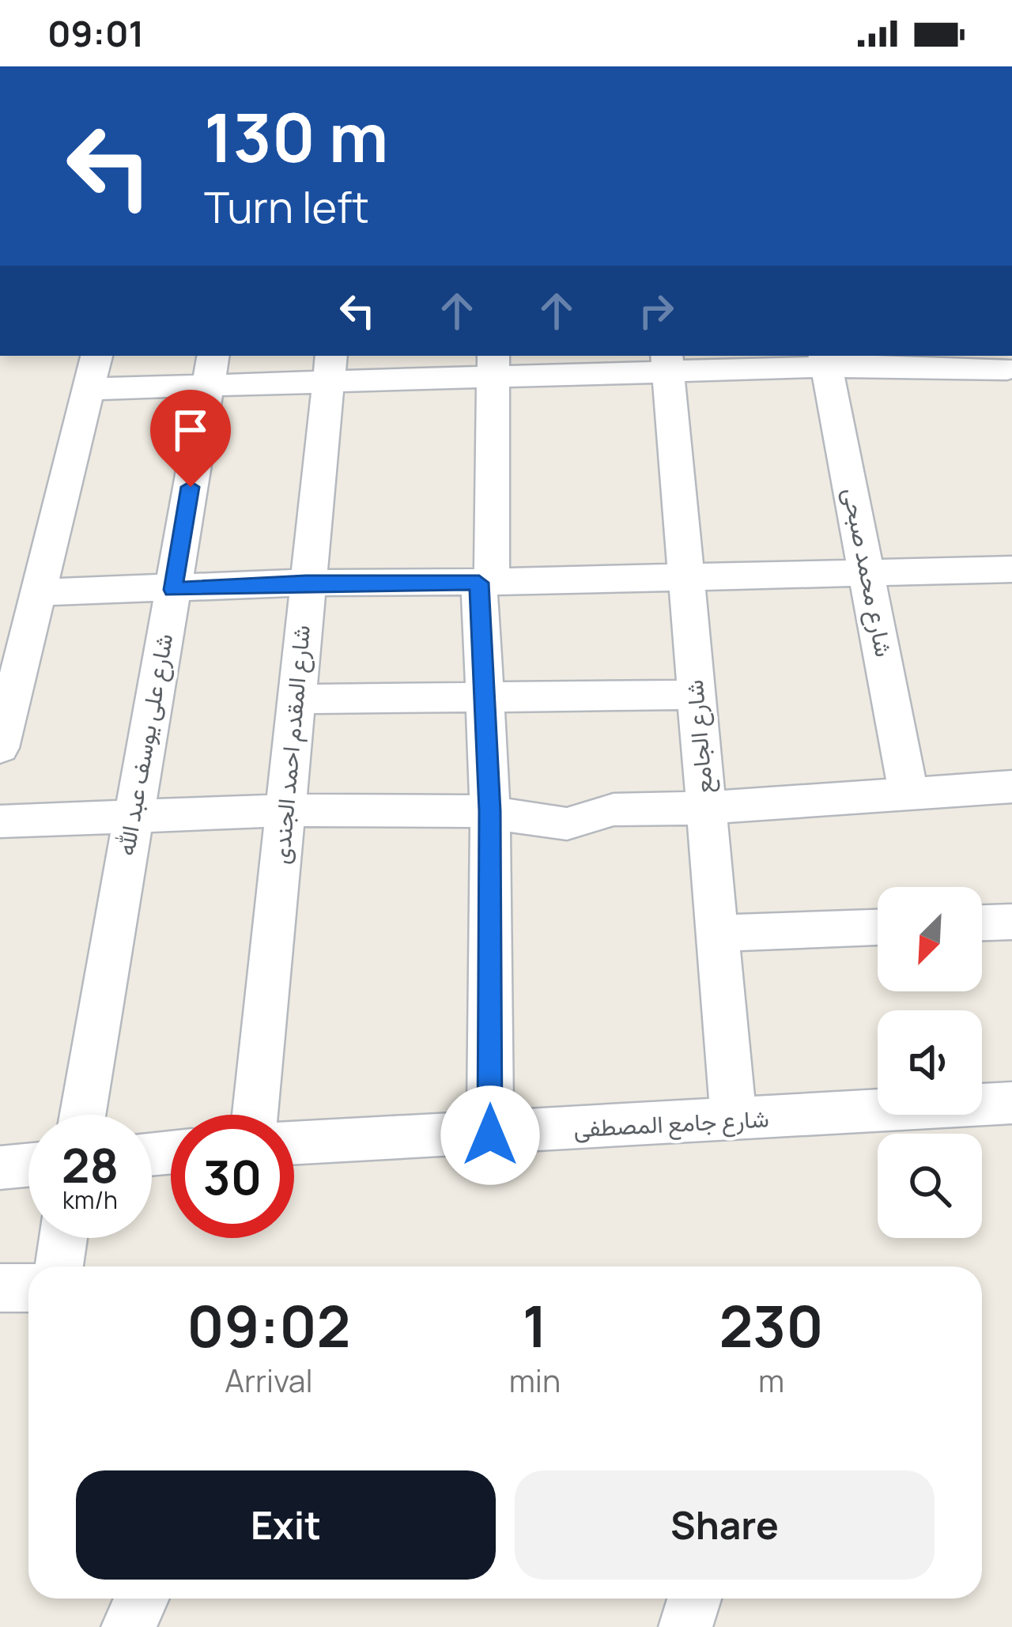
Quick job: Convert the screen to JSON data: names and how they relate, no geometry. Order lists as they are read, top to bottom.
{
  "streets": {
    "street": [
      "شارع محمد صبحى",
      "شارع الجامع",
      "شارع على يوسف عبد الله",
      "شارع المقدم احمد الجندى",
      "شارع جامع المصطفى"
    ]
  },
  "crossings": [
    ["شارع الجامع", "شارع جامع المصطفى"]
  ],
  "north": "bottom left",
  "page": {
    "status": "09:01",
    "turn": ["130 m", "Turn left"],
    "speed": "28 km/h",
    "limit": "30",
    "eta": [
      "09:02",
      "Arrival",
      "1",
      "min",
      "230",
      "m"
    ],
    "buttons": ["Exit", "Share"]
  }
}
